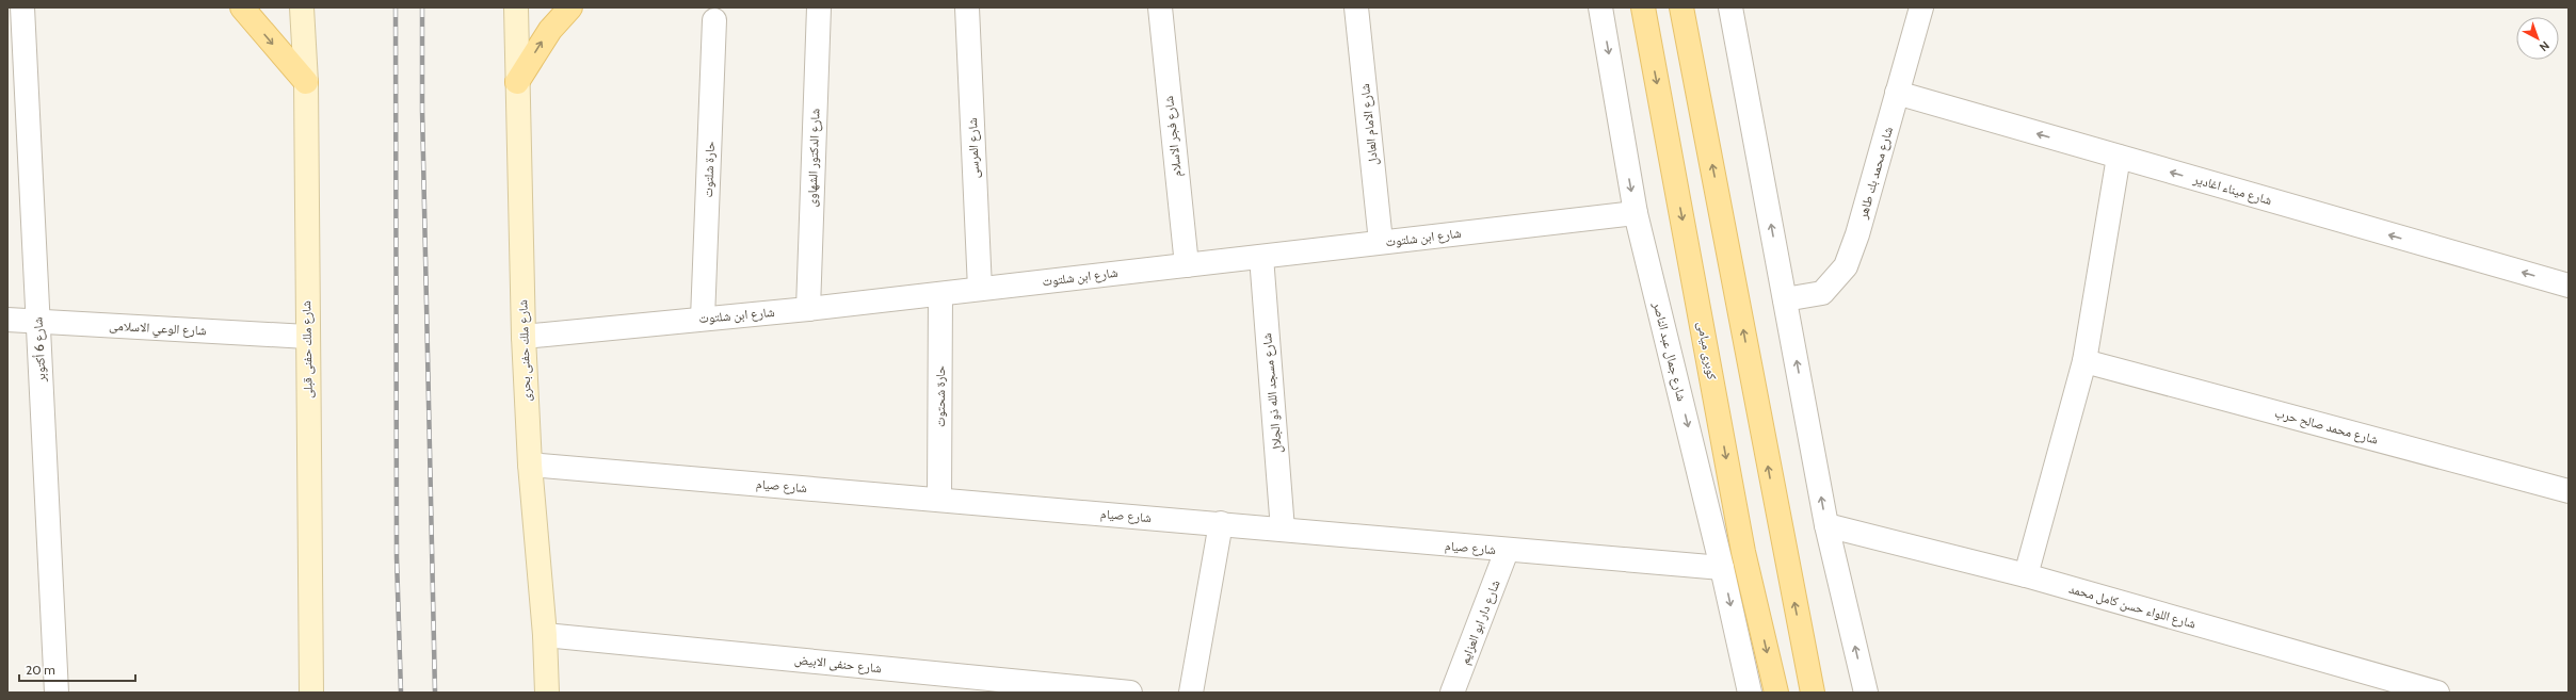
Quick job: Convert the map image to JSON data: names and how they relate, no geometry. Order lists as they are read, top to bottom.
{
  "streets": {
    "main road": ["كوبرى ميامى"],
    "street": [
      "شارع الامام العادل",
      "شارع فجر الاسلام",
      "شارع المرسى",
      "شارع الدكتور الشهاوى",
      "حارة شلتوت",
      "شارع محمد بك طاهر",
      "شارع ميناء اغادير",
      "شارع ابن شلتوت",
      "شارع الوعي الاسلامى",
      "شارع 6 أكتوبر",
      "شارع ملك حفنى قبلى",
      "شارع ملك حفنى بحرى",
      "شارع جمال عبد الناصر",
      "شارع مسجد الله ذو الجلال",
      "حارة شحتوت",
      "شارع محمد صالح حرب",
      "شارع صيام",
      "شارع اللواء حسن كامل محمد",
      "شارع دار ابو العزايم",
      "شارع حنفى الابيض"
    ]
  },
  "crossings": [
    ["شارع الامام العادل", "شارع ابن شلتوت"],
    ["شارع فجر الاسلام", "شارع ابن شلتوت"],
    ["شارع المرسى", "شارع ابن شلتوت"],
    ["شارع الدكتور الشهاوى", "شارع ابن شلتوت"],
    ["حارة شلتوت", "شارع ابن شلتوت"],
    ["شارع محمد بك طاهر", "شارع ميناء اغادير"],
    ["شارع ابن شلتوت", "شارع ملك حفنى بحرى"],
    ["شارع ابن شلتوت", "شارع جمال عبد الناصر"],
    ["شارع ابن شلتوت", "شارع مسجد الله ذو الجلال"],
    ["شارع ابن شلتوت", "حارة شحتوت"],
    ["شارع الوعي الاسلامى", "شارع 6 أكتوبر"],
    ["شارع الوعي الاسلامى", "شارع ملك حفنى قبلى"],
    ["شارع ملك حفنى بحرى", "شارع صيام"],
    ["شارع ملك حفنى بحرى", "شارع حنفى الابيض"],
    ["شارع جمال عبد الناصر", "شارع صيام"],
    ["شارع مسجد الله ذو الجلال", "شارع صيام"],
    ["حارة شحتوت", "شارع صيام"],
    ["شارع صيام", "شارع دار ابو العزايم"]
  ],
  "one_way": ["شارع ميناء اغادير"],
  "scale_bar": "20 m",
  "north": "bottom right"
}
